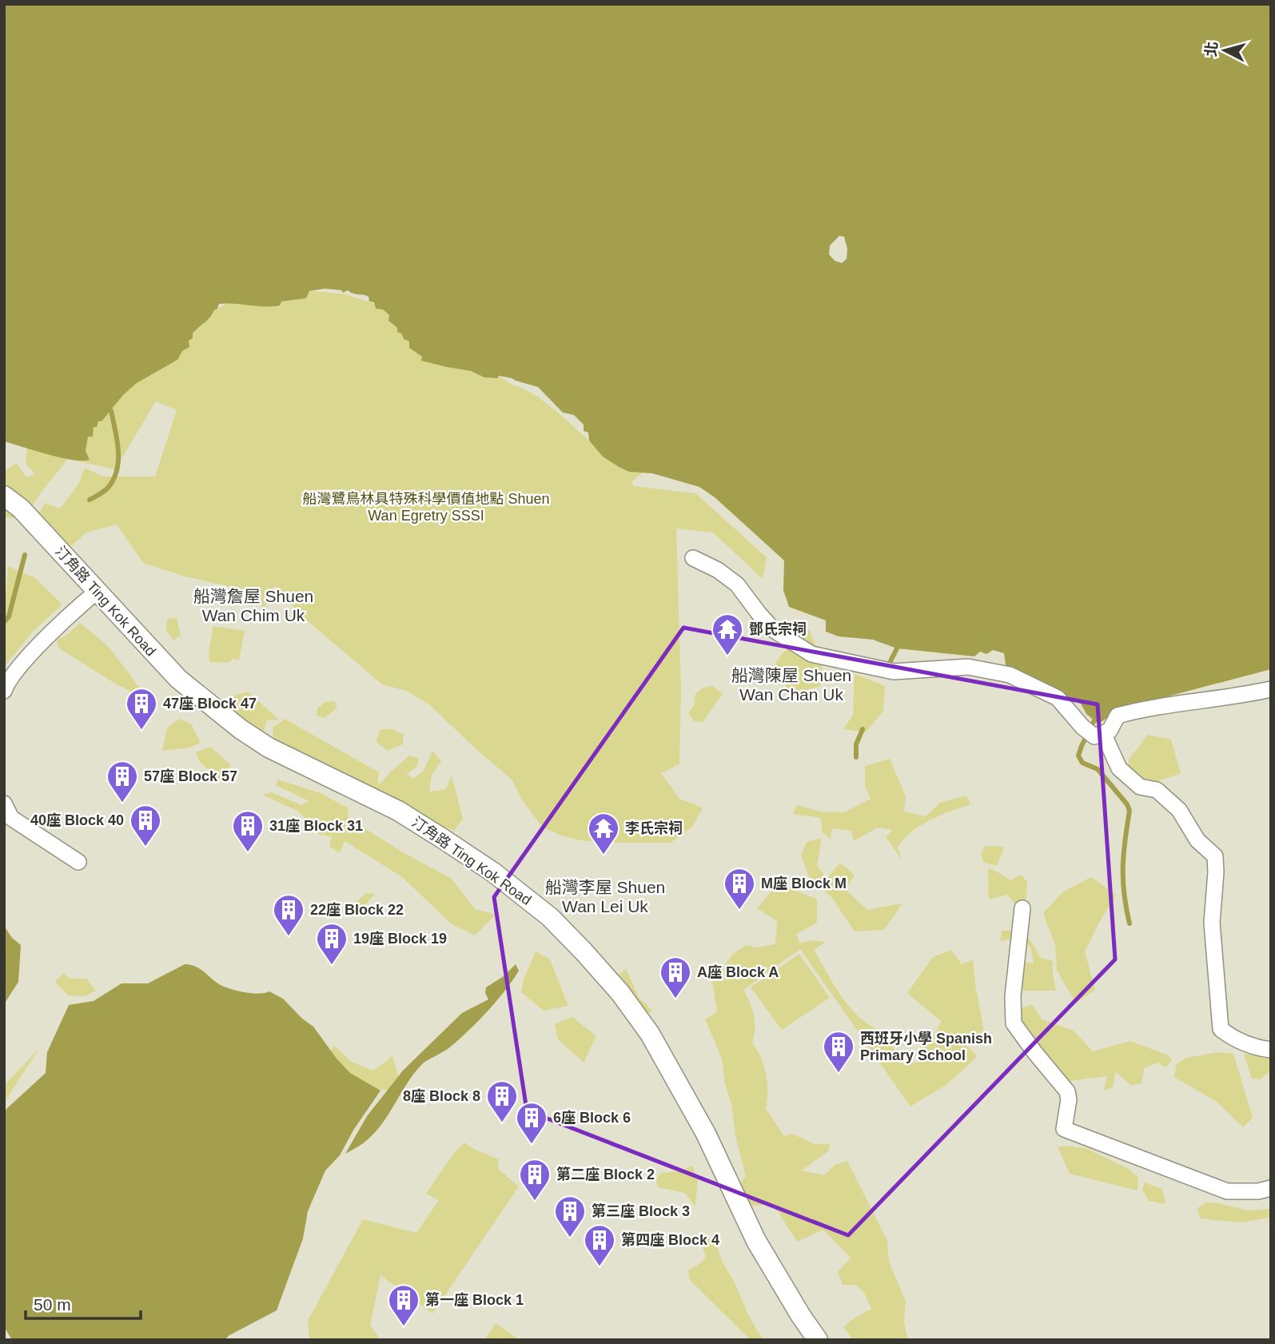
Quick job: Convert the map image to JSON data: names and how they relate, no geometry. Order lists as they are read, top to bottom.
{
  "streets": {
    "main road": ["汀角路 Ting Kok Road"]
  },
  "districts": ["船灣詹屋 Shuen Wan Chim Uk", "船灣陳屋 Shuen Wan Chan Uk", "船灣李屋 Shuen Wan Lei Uk"],
  "parks": ["船灣鷺鳥林具特殊科學價值地點 Shuen Wan Egretry SSSI"],
  "places": {
    "temple": ["鄧氏宗祠", "李氏宗祠"],
    "building": [
      "47座 Block 47",
      "57座 Block 57",
      "40座 Block 40",
      "31座 Block 31",
      "M座 Block M",
      "22座 Block 22",
      "19座 Block 19",
      "A座 Block A",
      "西班牙小學 Spanish Primary School",
      "8座 Block 8",
      "6座 Block 6",
      "第二座 Block 2",
      "第三座 Block 3",
      "第四座 Block 4",
      "第一座 Block 1"
    ]
  },
  "scale_bar": "50 m",
  "north": "left"
}
